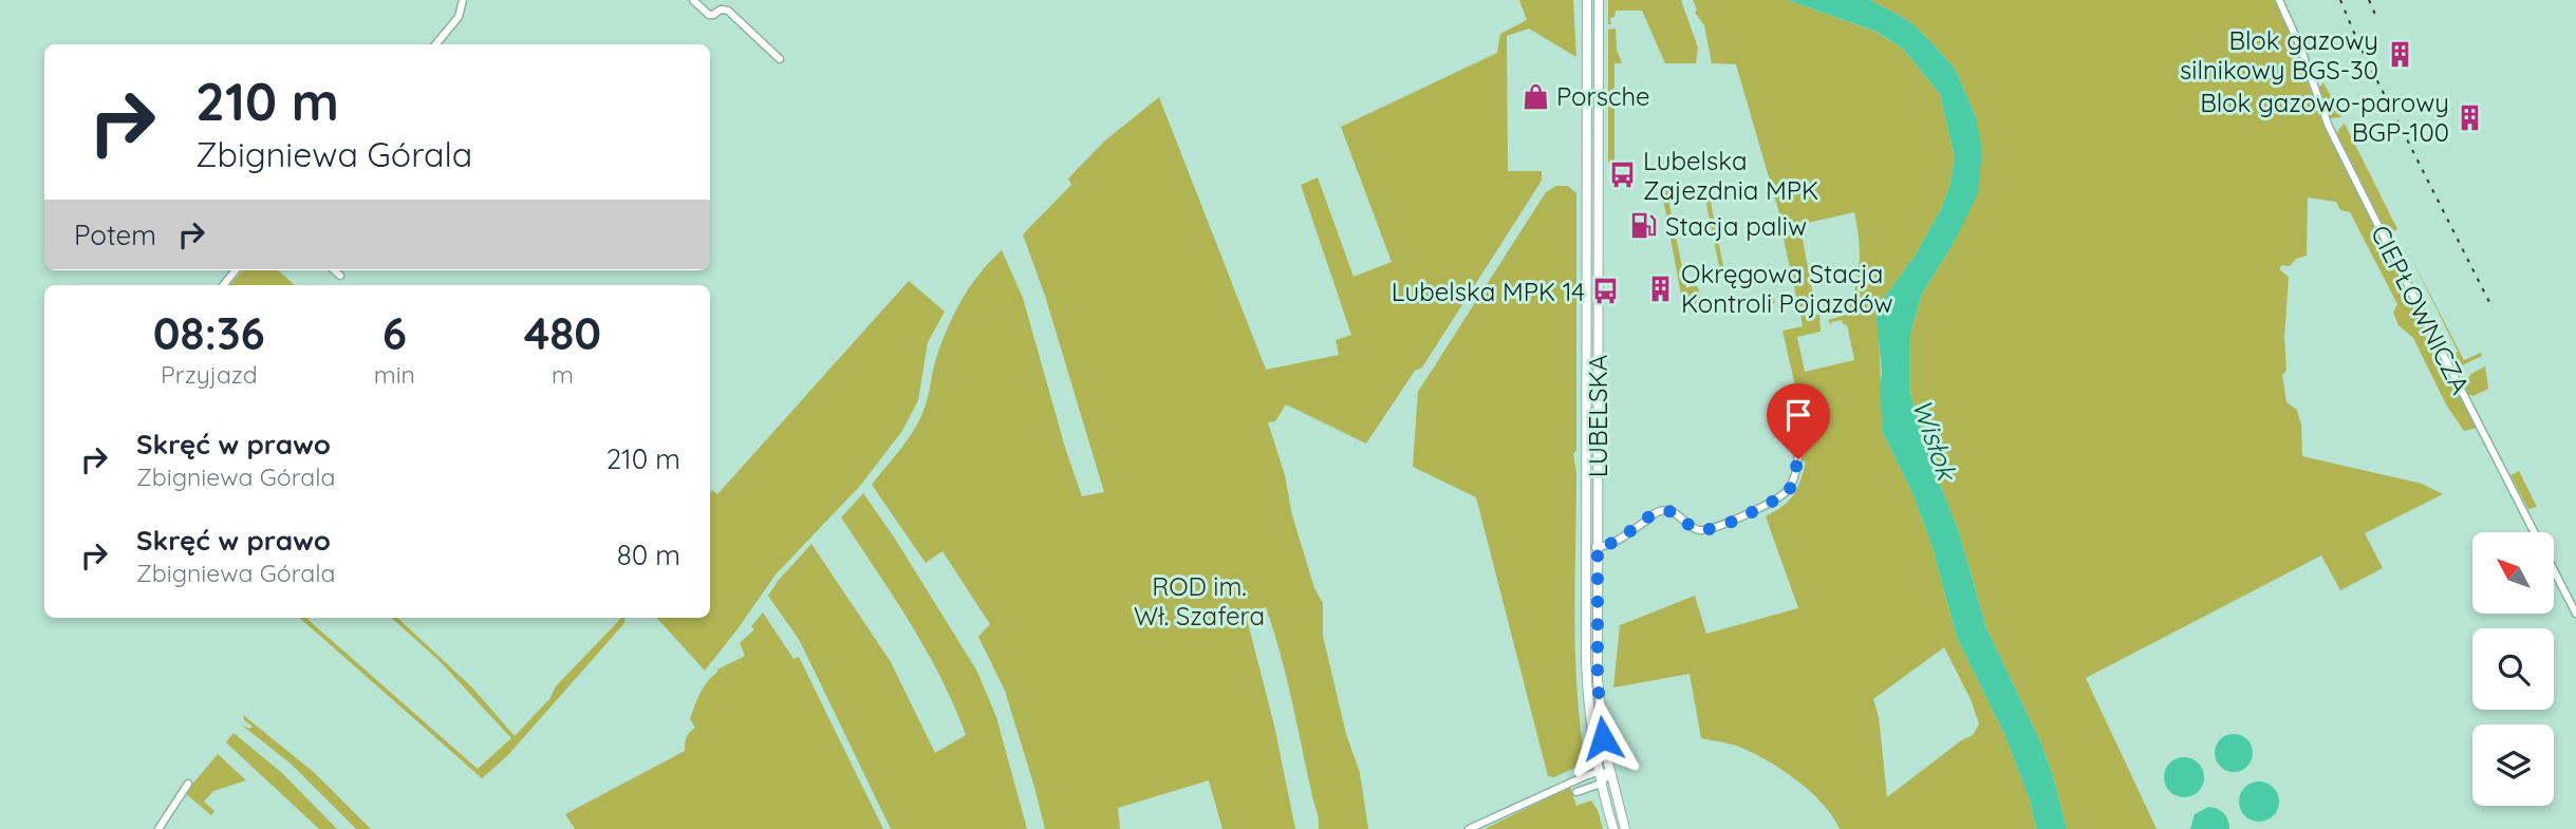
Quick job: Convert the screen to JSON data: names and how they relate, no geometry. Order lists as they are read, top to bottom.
{
  "streets": {
    "main road": ["LUBELSKA"],
    "street": ["CIEPŁOWNICZA"]
  },
  "water": ["Wisłok"],
  "parks": ["ROD im. Wł. Szafera"],
  "places": {
    "building": ["Blok gazowy silnikowy BGS-30", "Blok gazowo-parowy BGP-100", "Okręgowa Stacja Kontroli Pojazdów"],
    "shop": ["Porsche"],
    "bus stop": ["Lubelska Zajezdnia MPK", "Lubelska MPK 14"],
    "fuel station": ["Stacja paliw"]
  },
  "north": "top left",
  "page": {
    "turn": ["210 m", "Zbigniewa Górala"],
    "then": "Potem",
    "eta": [
      "08:36",
      "Przyjazd",
      "6",
      "min",
      "480",
      "m"
    ],
    "list": [
      {
        "name": "Skręć w prawo",
        "note": "Zbigniewa Górala",
        "value": "210 m"
      },
      {
        "name": "Skręć w prawo",
        "note": "Zbigniewa Górala",
        "value": "80 m"
      }
    ]
  }
}
